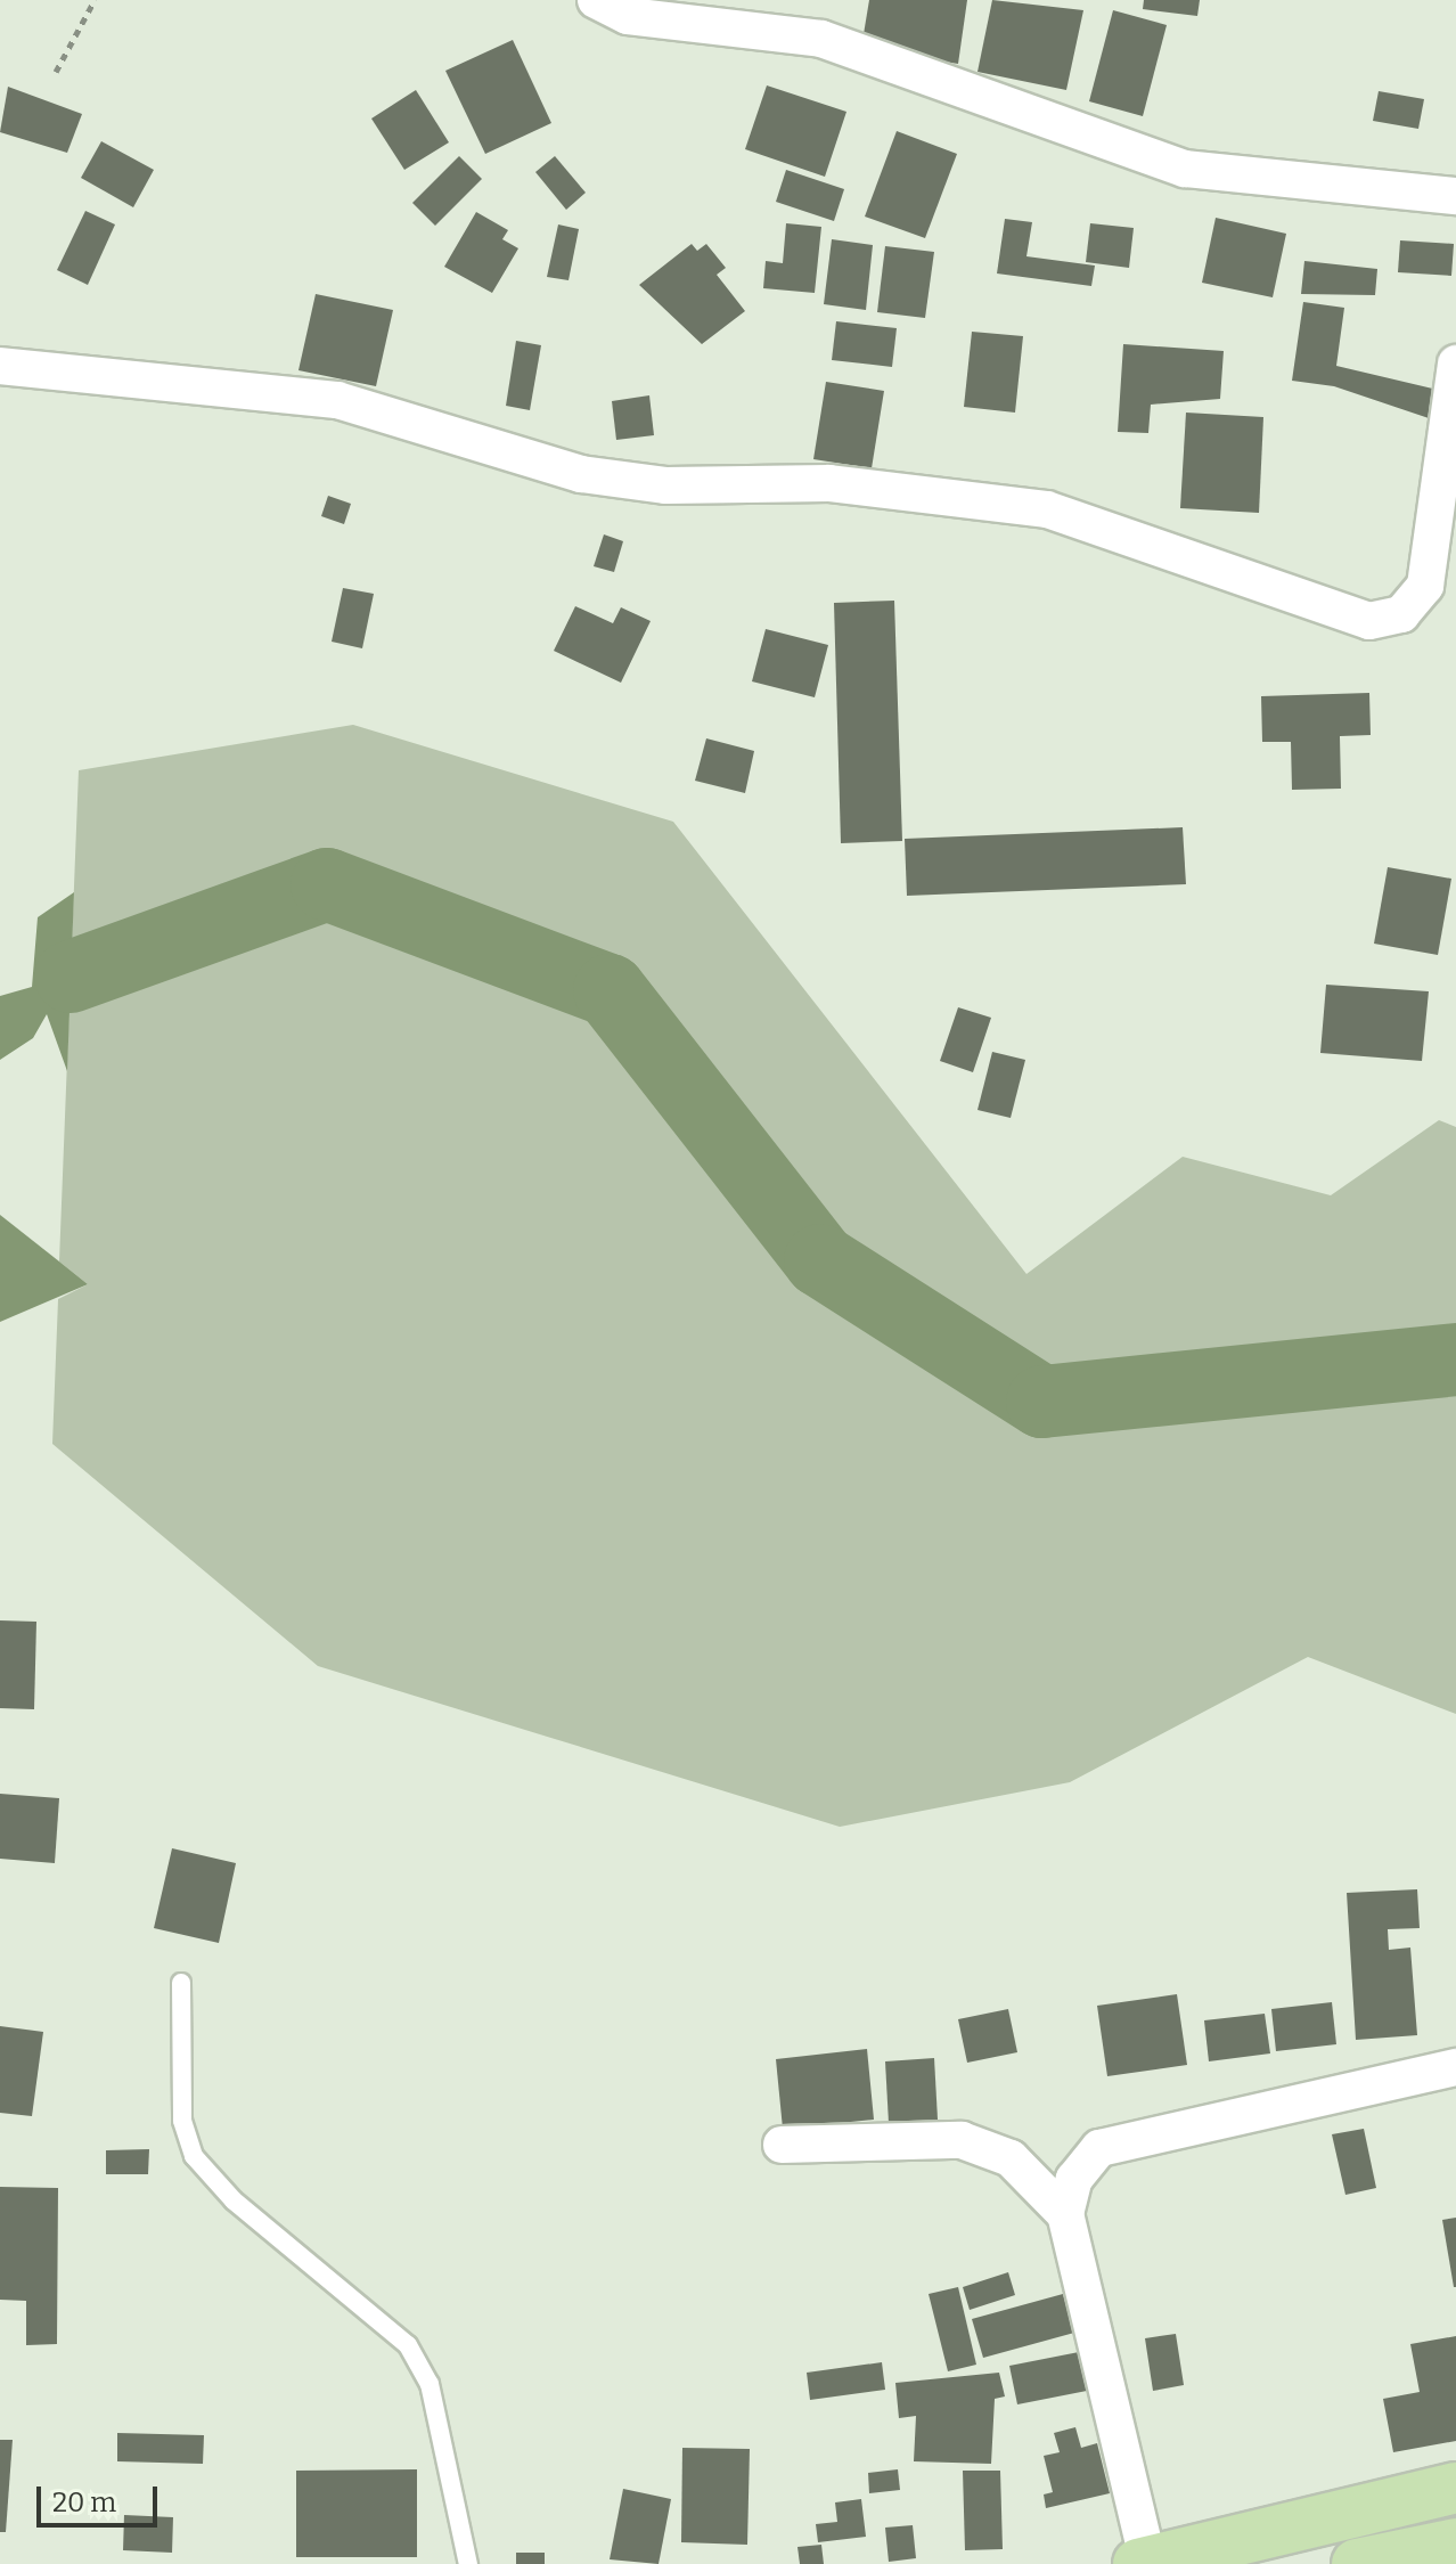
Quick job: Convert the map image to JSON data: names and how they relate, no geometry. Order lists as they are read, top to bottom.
{
  "scale_bar": "20 m"
}
